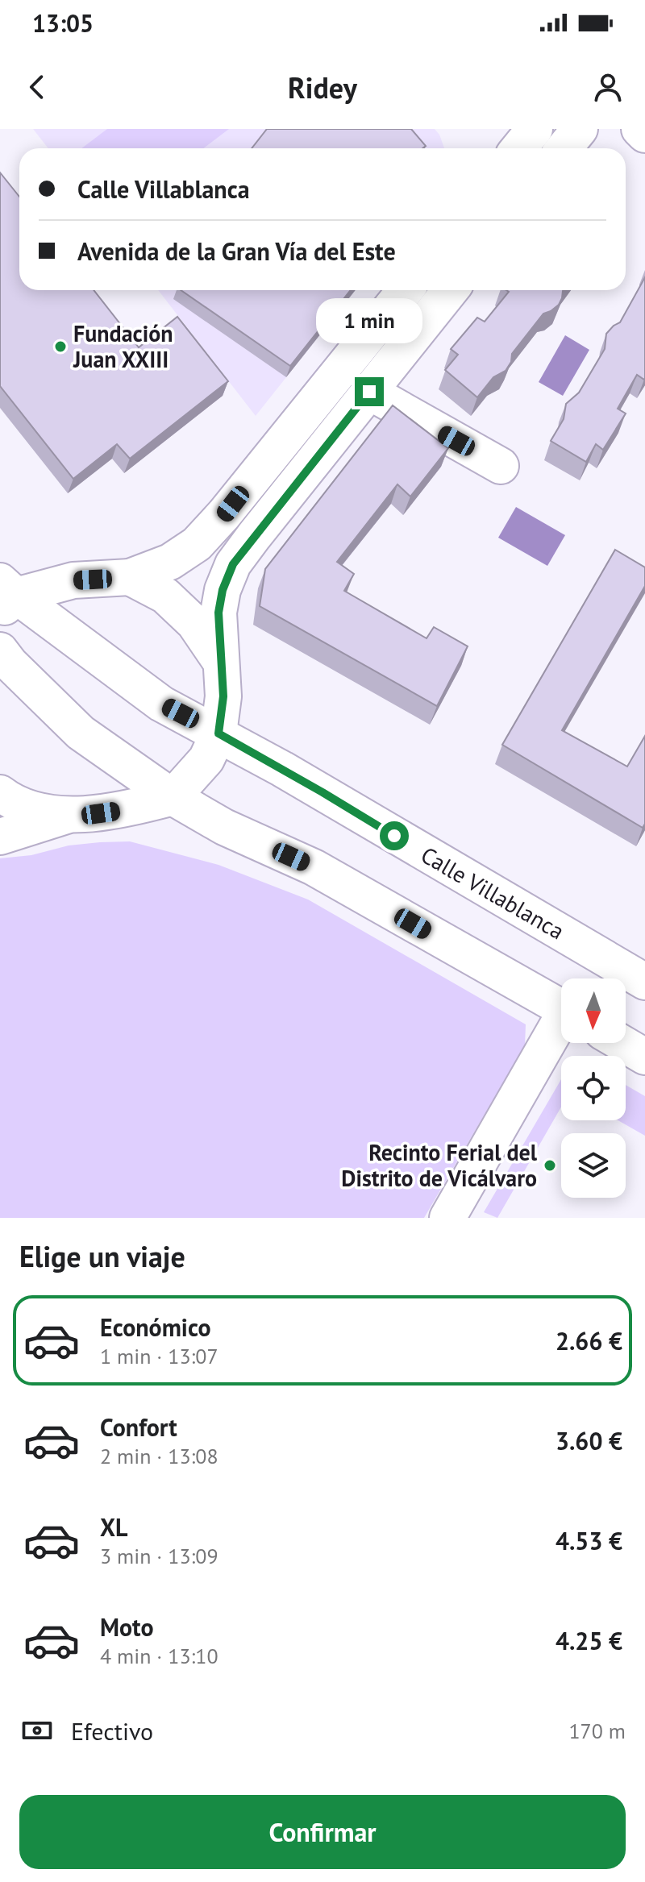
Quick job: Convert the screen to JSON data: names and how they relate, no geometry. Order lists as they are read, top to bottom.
{
  "streets": {
    "main road": ["Calle Villablanca"]
  },
  "places": ["Fundación Juan XXIII", "Recinto Ferial del Distrito de Vicálvaro"],
  "north": "bottom",
  "page": {
    "status": "13:05",
    "header": "Ridey",
    "banner": ["Calle Villablanca", "Avenida de la Gran Vía del Este"],
    "bubble": "1 min",
    "heading": "Elige un viaje",
    "list": [
      {
        "name": "Económico",
        "note": "1 min · 13:07",
        "value": "2.66 €"
      },
      {
        "name": "Confort",
        "note": "2 min · 13:08",
        "value": "3.60 €"
      },
      {
        "name": "XL",
        "note": "3 min · 13:09",
        "value": "4.53 €"
      },
      {
        "name": "Moto",
        "note": "4 min · 13:10",
        "value": "4.25 €"
      }
    ],
    "pay": ["Efectivo", "170 m"],
    "buttons": "Confirmar"
  }
}
